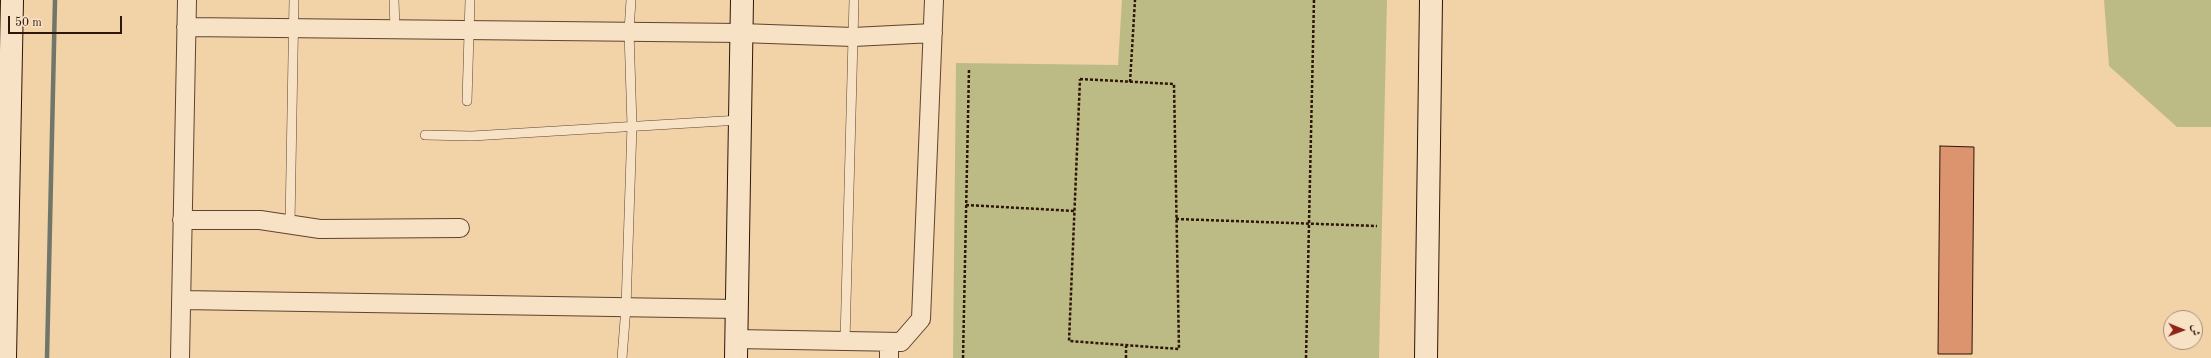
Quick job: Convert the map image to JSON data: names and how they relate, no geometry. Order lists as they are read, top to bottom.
{
  "scale_bar": "50 m",
  "north": "right"
}
